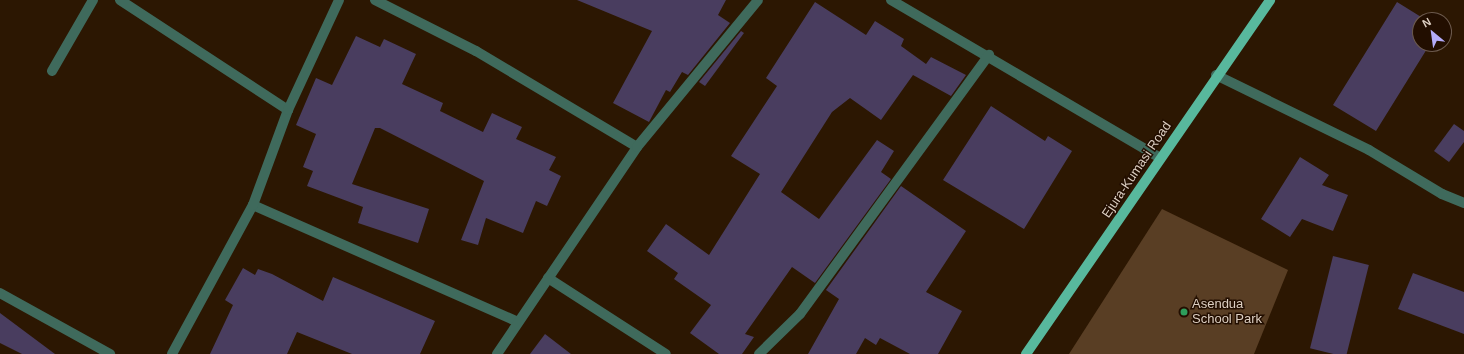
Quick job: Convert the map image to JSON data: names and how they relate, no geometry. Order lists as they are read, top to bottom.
{
  "streets": {
    "main road": ["Ejura-Kumasi Road"]
  },
  "places": ["Asendua School Park"],
  "north": "top left"
}
